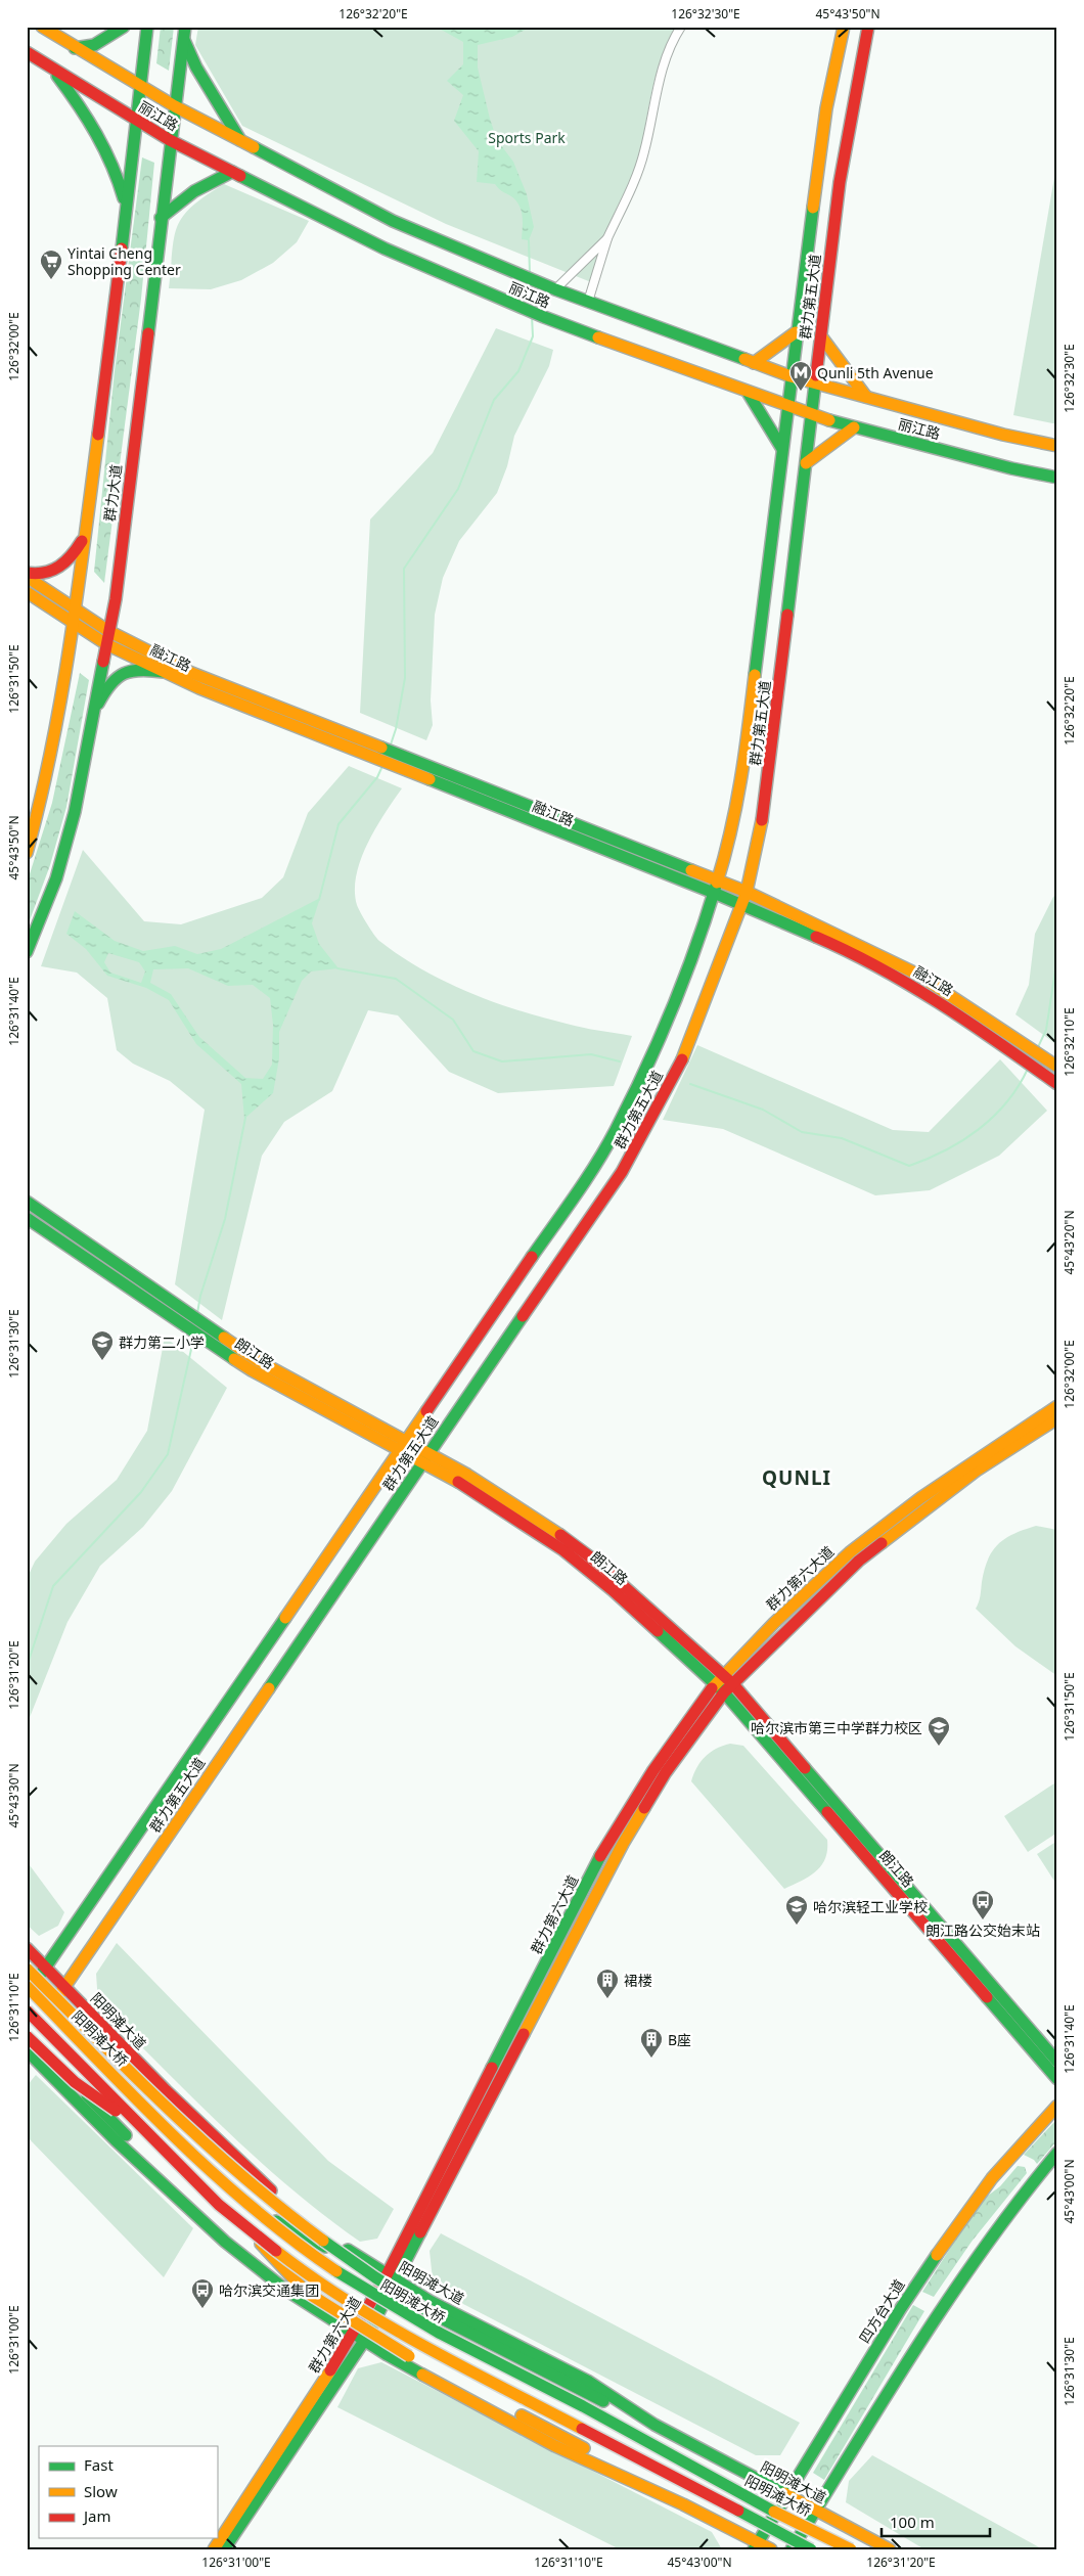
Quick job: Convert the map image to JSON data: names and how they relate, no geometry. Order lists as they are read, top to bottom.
{
  "streets": {
    "main road": [
      "丽江路",
      "群力第五大道",
      "群力大道",
      "融江路",
      "朗江路",
      "群力第六大道",
      "阳明滩大道",
      "阳明滩大桥",
      "四方台大道"
    ]
  },
  "crossings": [
    ["丽江路", "群力第五大道"],
    ["丽江路", "群力大道"],
    ["群力第五大道", "融江路"],
    ["群力第五大道", "朗江路"],
    ["群力第五大道", "阳明滩大道"],
    ["群力大道", "融江路"],
    ["朗江路", "群力第六大道"],
    ["群力第六大道", "阳明滩大道"],
    ["阳明滩大道", "四方台大道"]
  ],
  "districts": ["QUNLI"],
  "parks": ["Sports Park"],
  "places": {
    "supermarket": ["Yintai Cheng Shopping Center"],
    "metro station": ["Qunli 5th Avenue"],
    "school or university": ["群力第二小学", "哈尔滨市第三中学群力校区", "哈尔滨轻工业学校"],
    "bus stop": ["朗江路公交始末站", "哈尔滨交通集团"],
    "building": ["裙楼", "B座"]
  },
  "legend": ["Fast", "Slow", "Jam"],
  "scale_bar": "100 m",
  "coordinates": [
    "126°32'20\"E",
    "126°32'30\"E",
    "45°43'50\"N",
    "126°32'00\"E",
    "126°31'50\"E",
    "126°31'40\"E",
    "126°32'10\"E",
    "45°43'20\"N",
    "126°31'30\"E",
    "126°31'20\"E",
    "45°43'30\"N",
    "126°31'10\"E",
    "45°43'00\"N",
    "126°31'00\"E"
  ]
}
